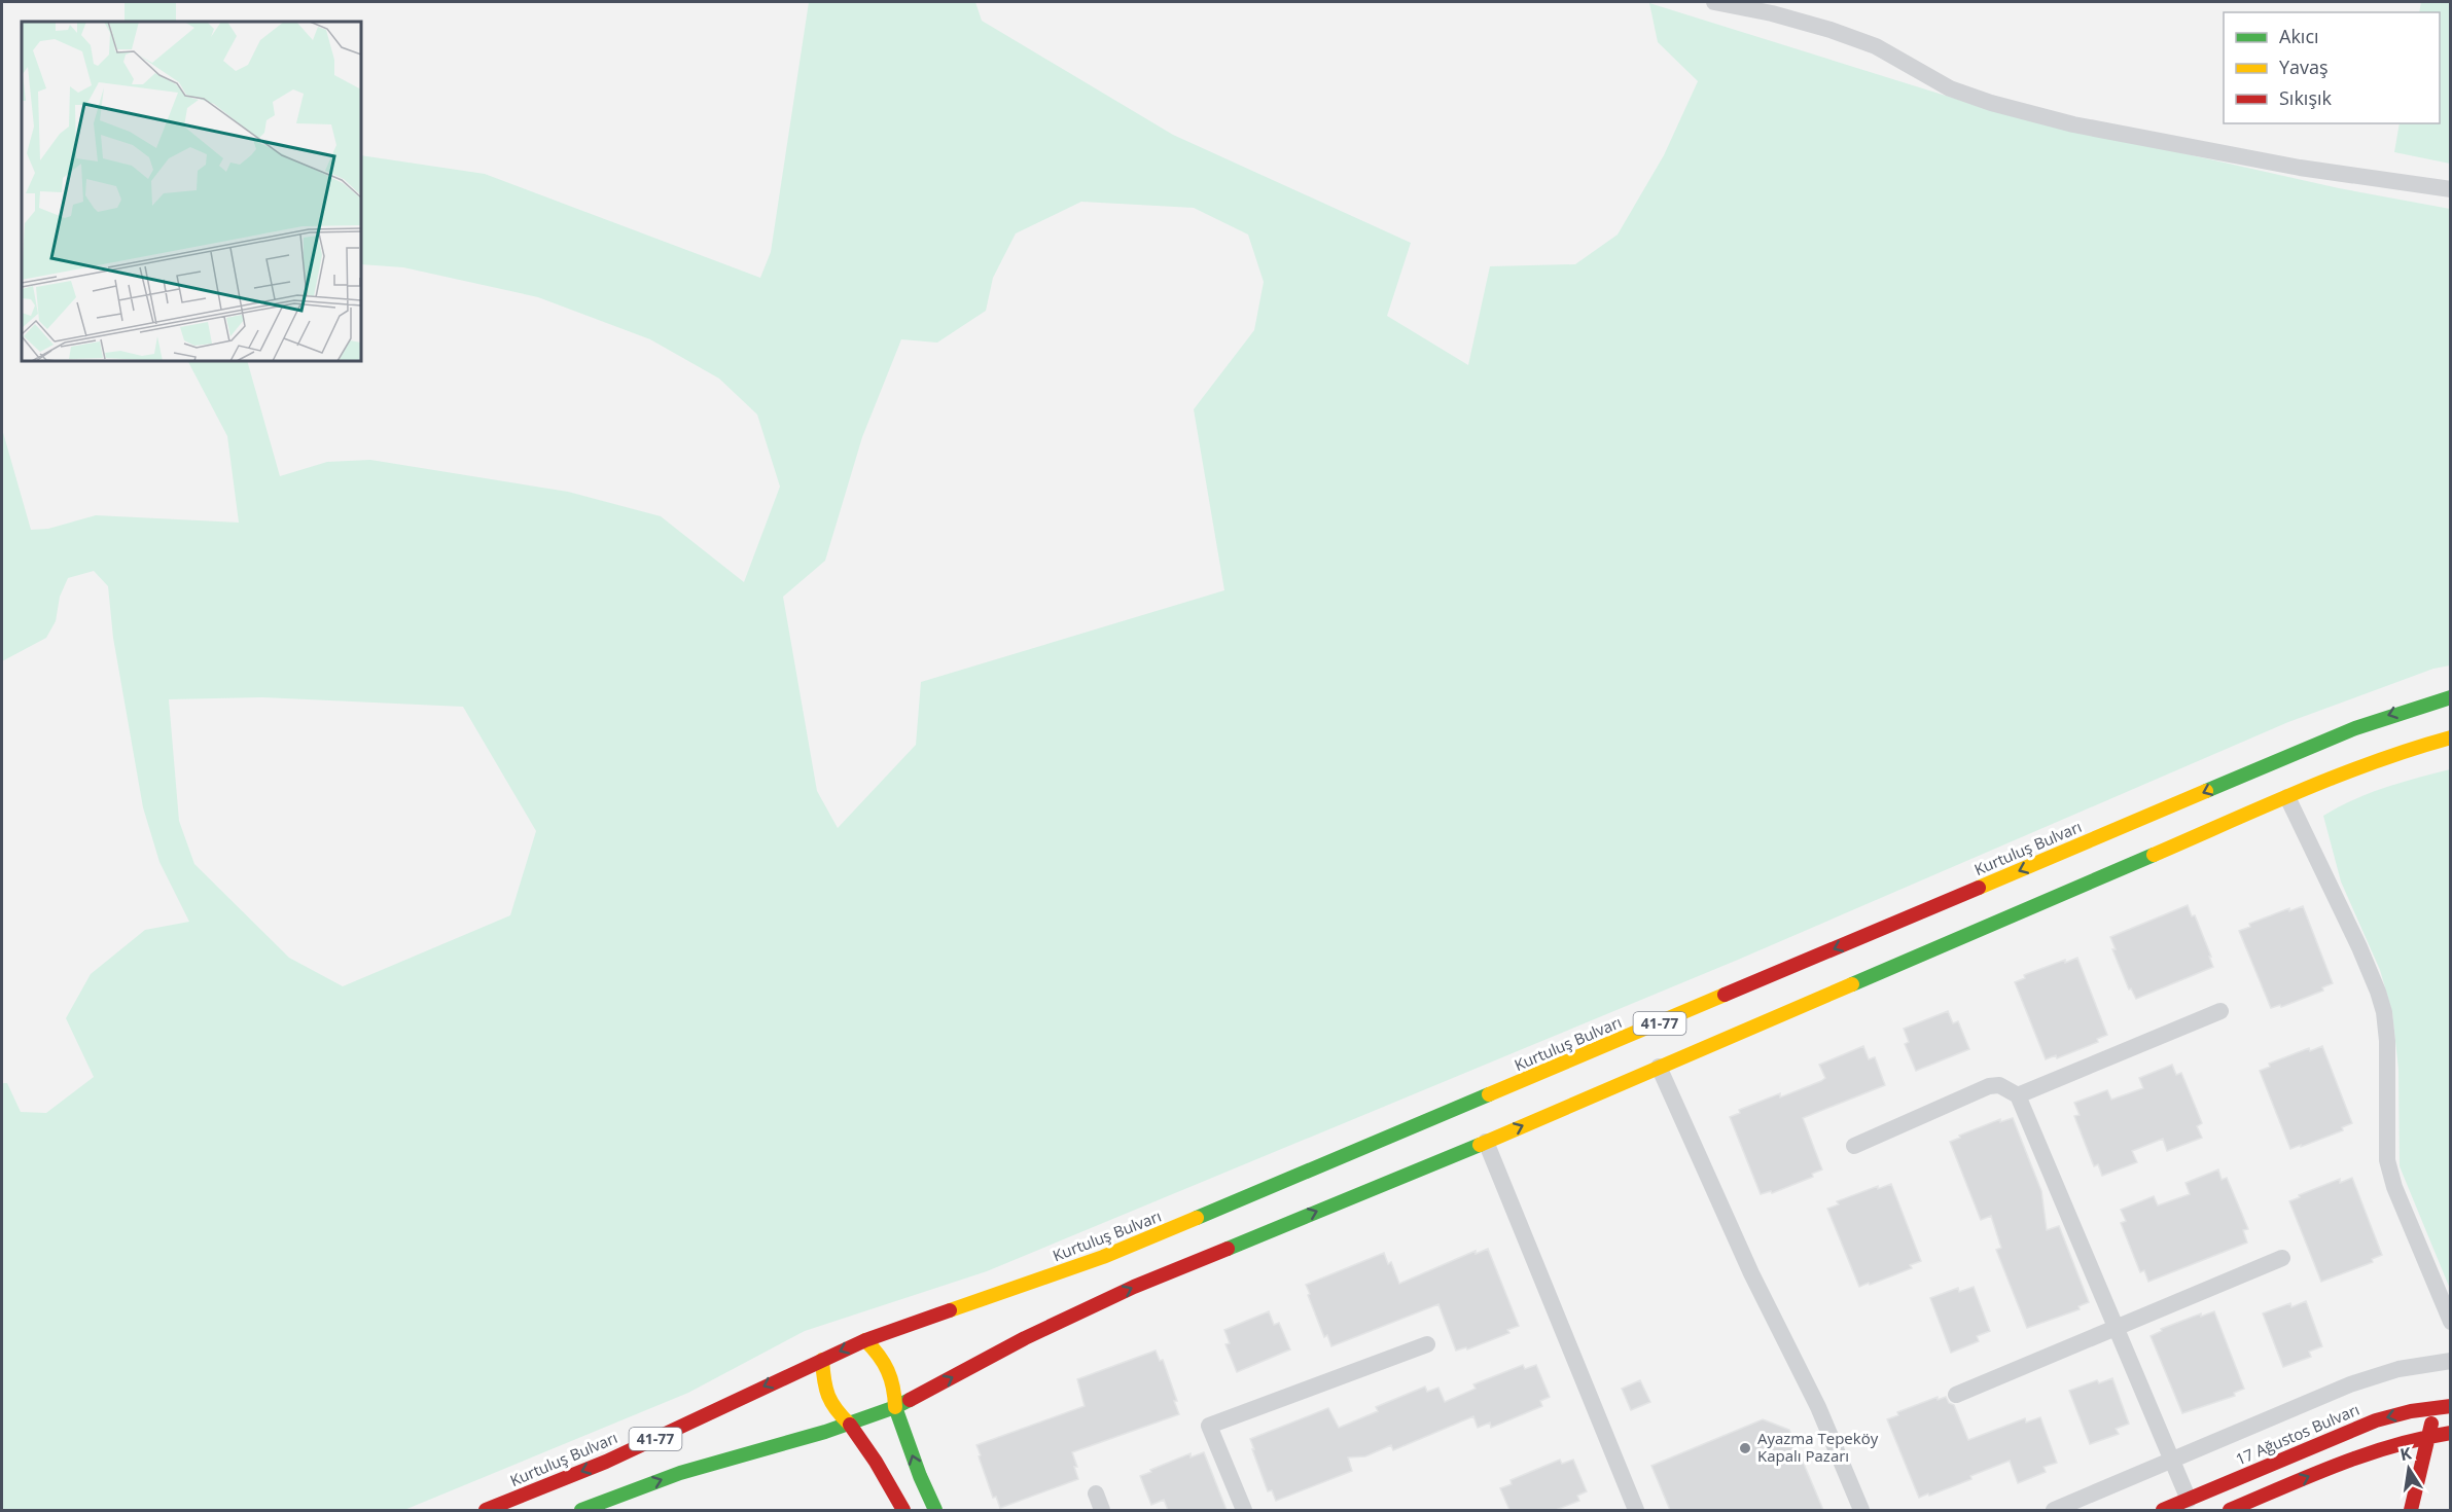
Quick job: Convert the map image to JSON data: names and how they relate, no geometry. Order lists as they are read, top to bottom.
{
  "streets": {
    "main road": ["Kurtuluş Bulvarı", "41-77", "17 Ağustos Bulvarı"]
  },
  "crossings": [
    ["Kurtuluş Bulvarı", "41-77"]
  ],
  "places": ["Ayazma Tepeköy Kapalı Pazarı"],
  "legend": ["Akıcı", "Yavaş", "Sıkışık"],
  "north": "top"
}
